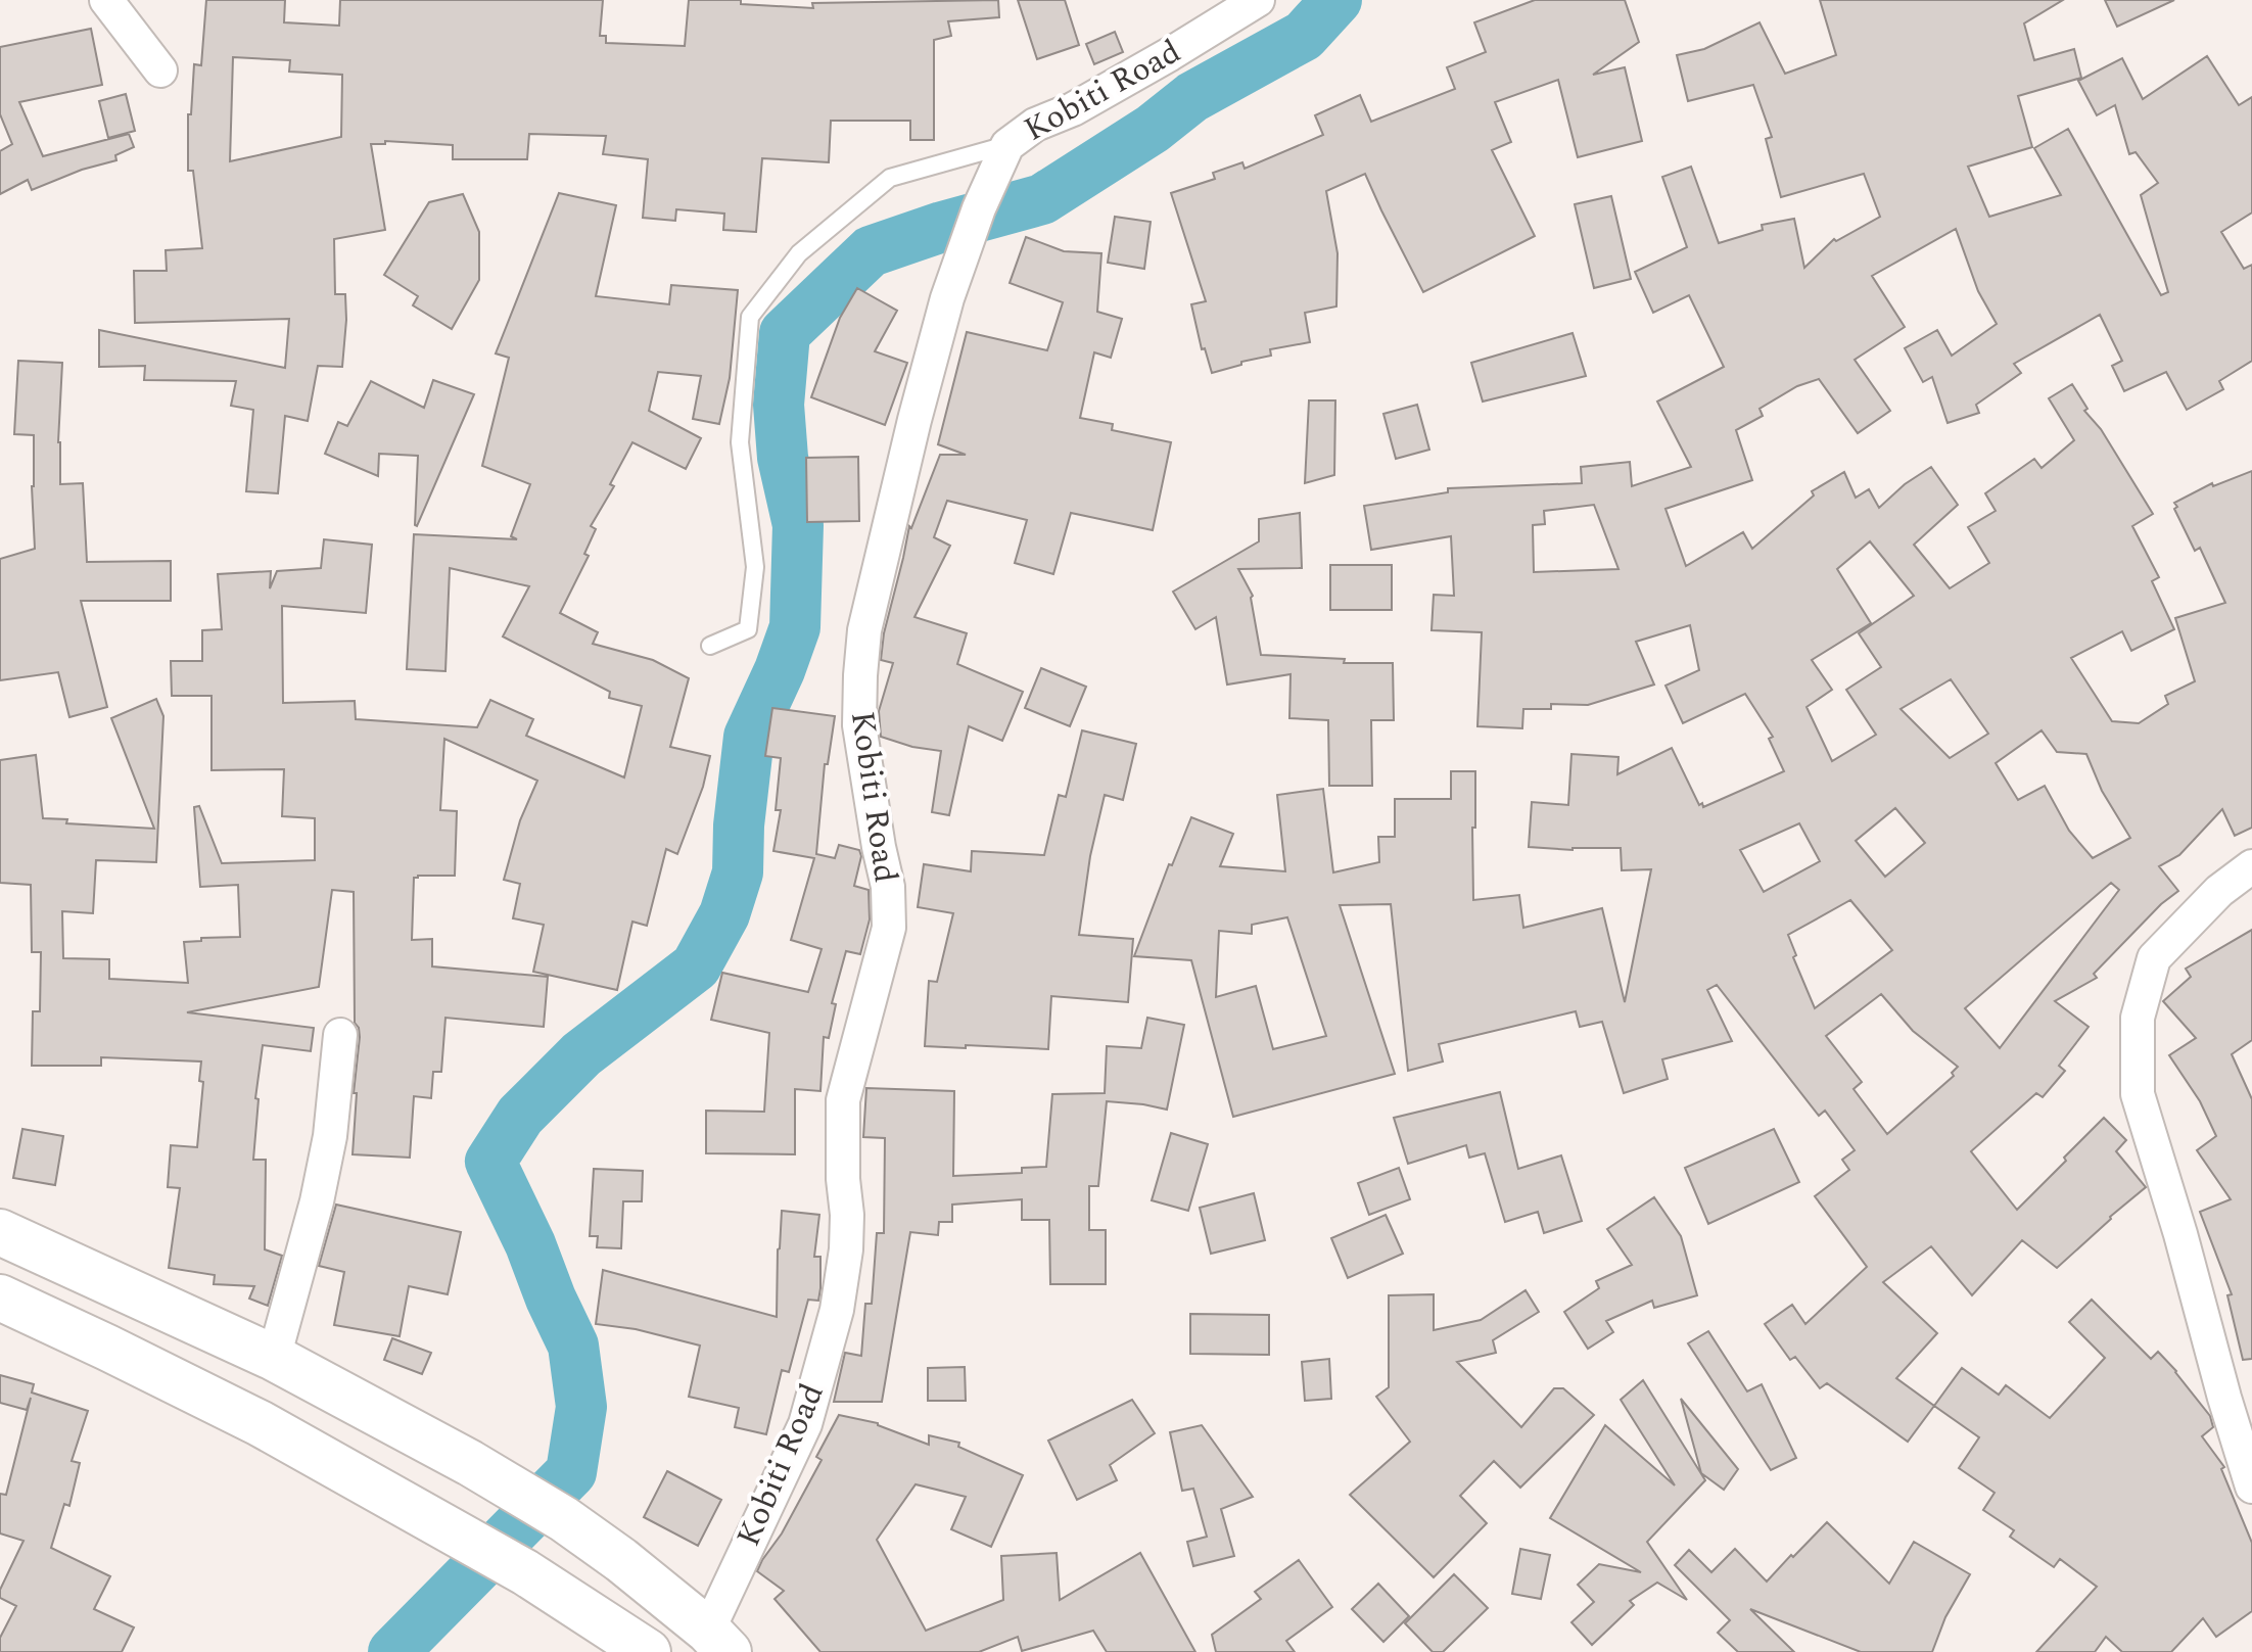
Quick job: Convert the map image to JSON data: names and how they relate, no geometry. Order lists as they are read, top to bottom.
{
  "streets": {
    "street": ["Kobiti Road"]
  }
}
